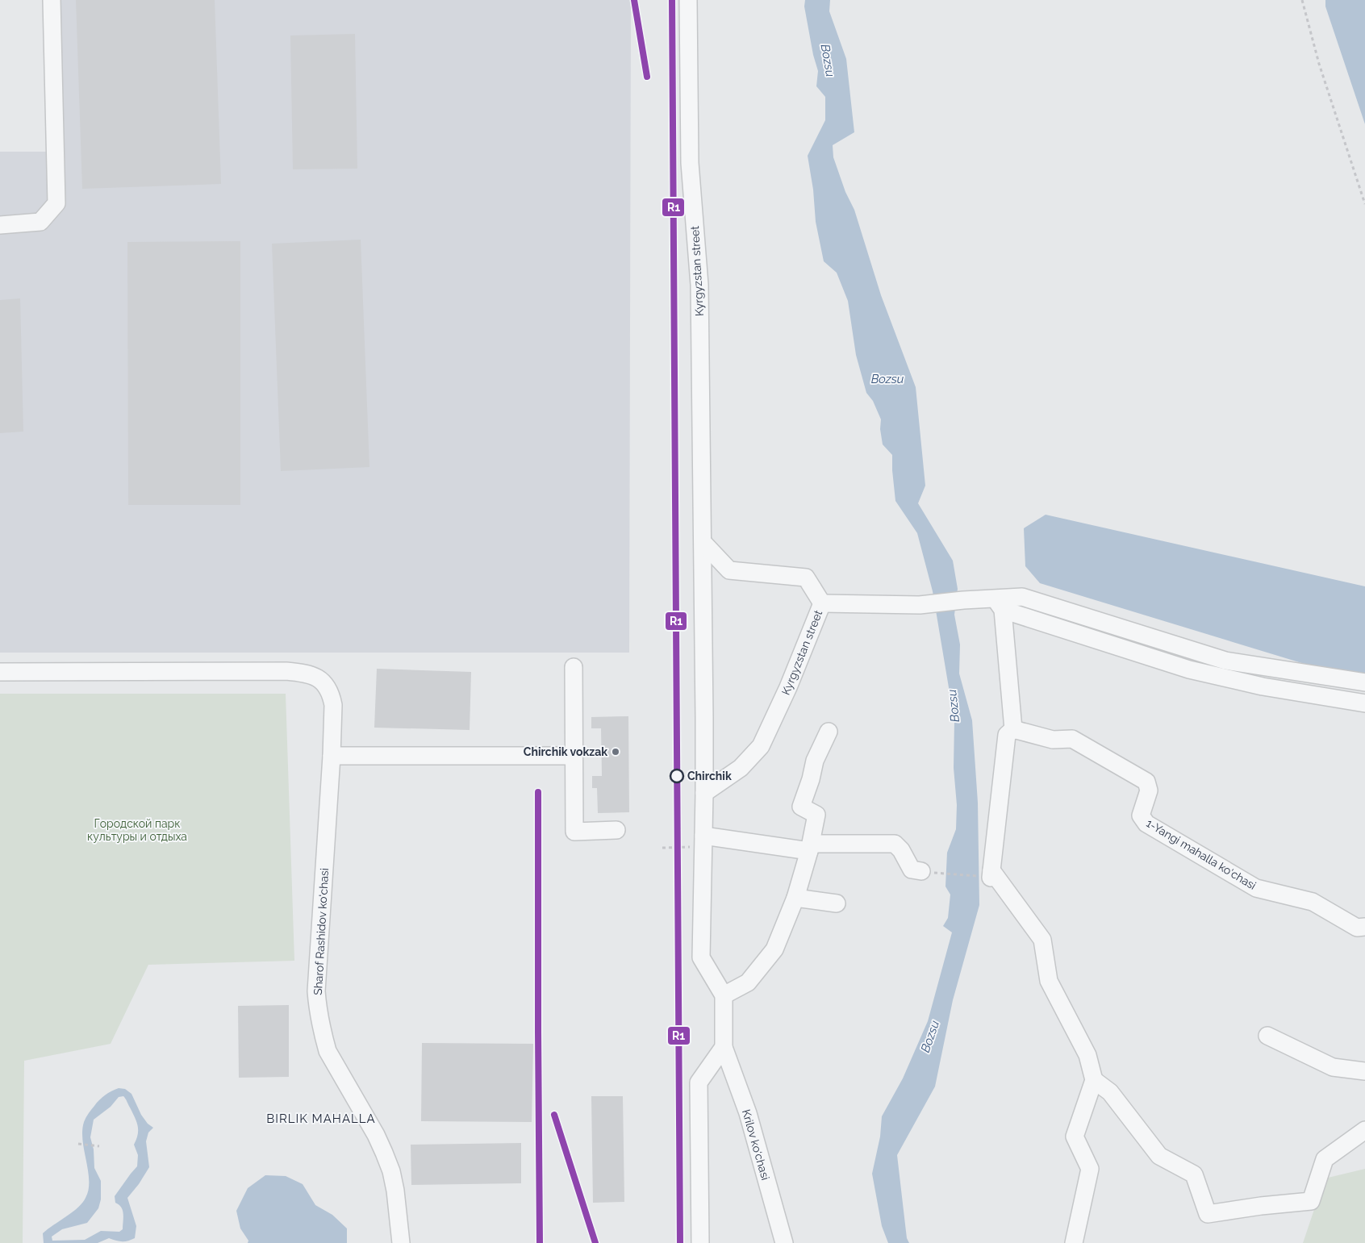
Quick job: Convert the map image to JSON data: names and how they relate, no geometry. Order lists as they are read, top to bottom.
{
  "streets": {
    "street": [
      "Kyrgyzstan street",
      "1-Yangi mahalla ko‘chasi",
      "Sharof Rashidov ko'chasi",
      "Krilov ko‘chasi"
    ]
  },
  "districts": ["BIRLIK MAHALLA"],
  "water": ["Bozsu"],
  "parks": ["Городской парк культуры и отдыха"],
  "places": ["Chirchik vokzak", "Chirchik"],
  "lines": ["transit line R1"]
}
